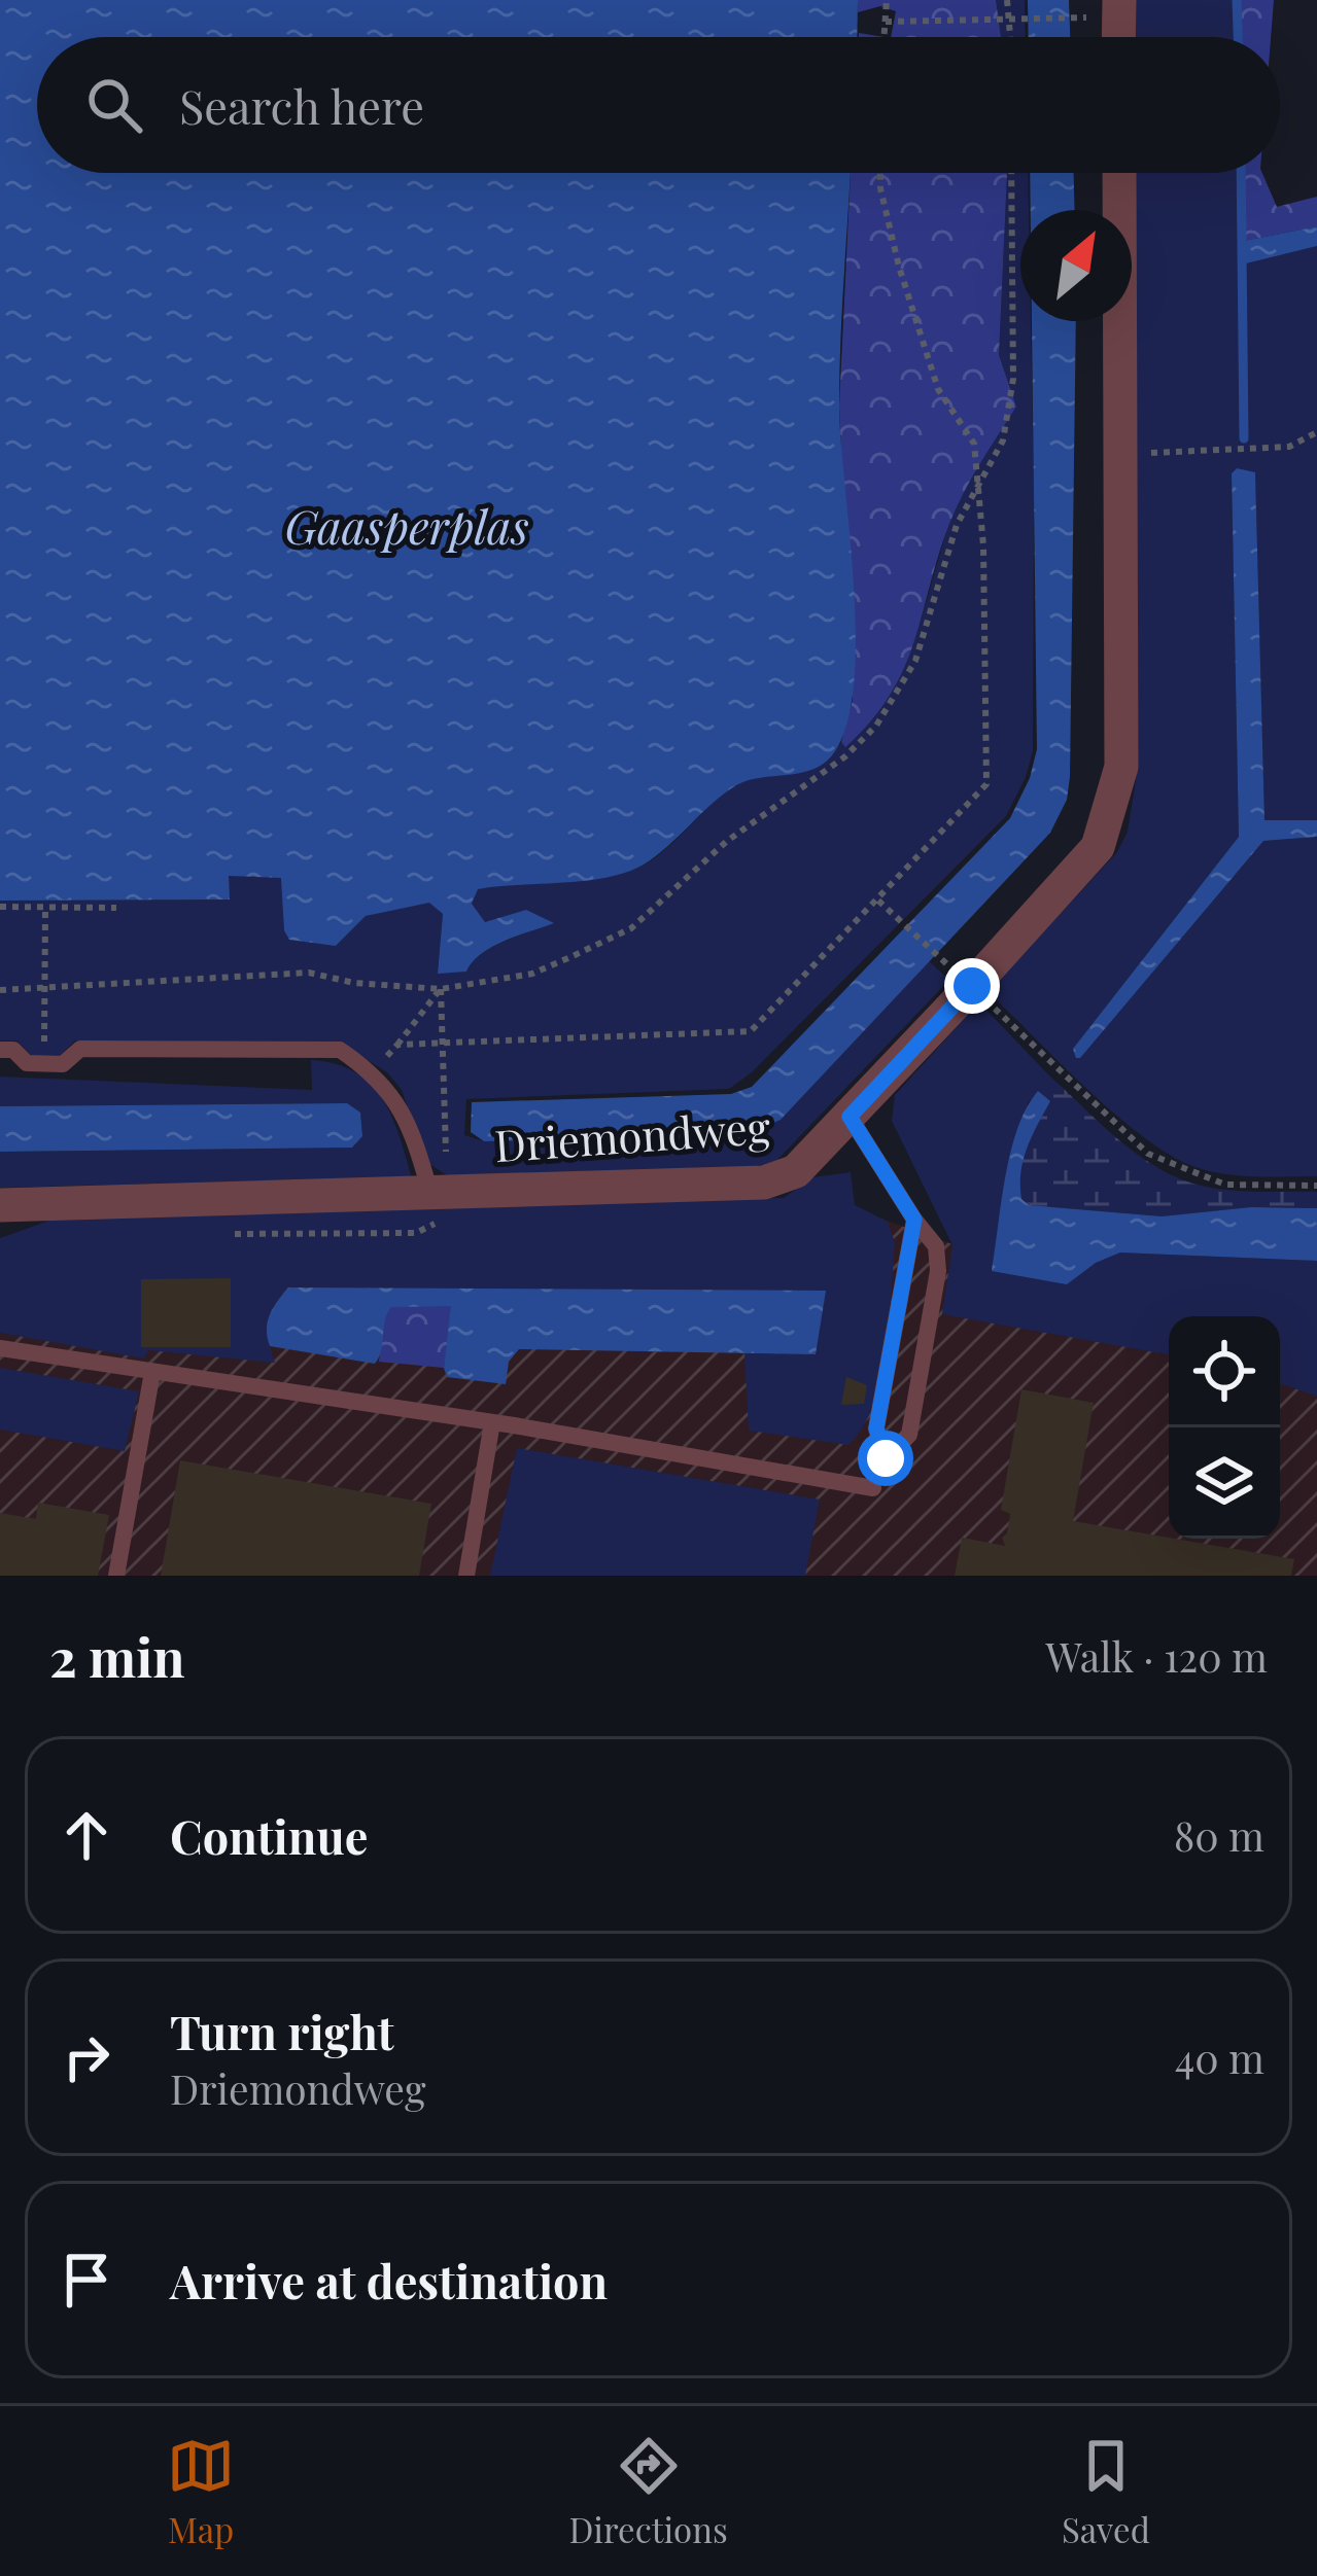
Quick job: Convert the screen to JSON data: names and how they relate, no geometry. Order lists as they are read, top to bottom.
{
  "streets": {
    "street": ["Driemondweg"]
  },
  "water": ["Gaasperplas"],
  "north": "top right",
  "page": {
    "search": "Search here",
    "heading": ["2 min", "Walk · 120 m"],
    "list": [
      ["Continue", "80 m"],
      ["Turn right", "Driemondweg", "40 m"],
      "Arrive at destination"
    ],
    "nav": ["Map", "Directions", "Saved"]
  }
}
